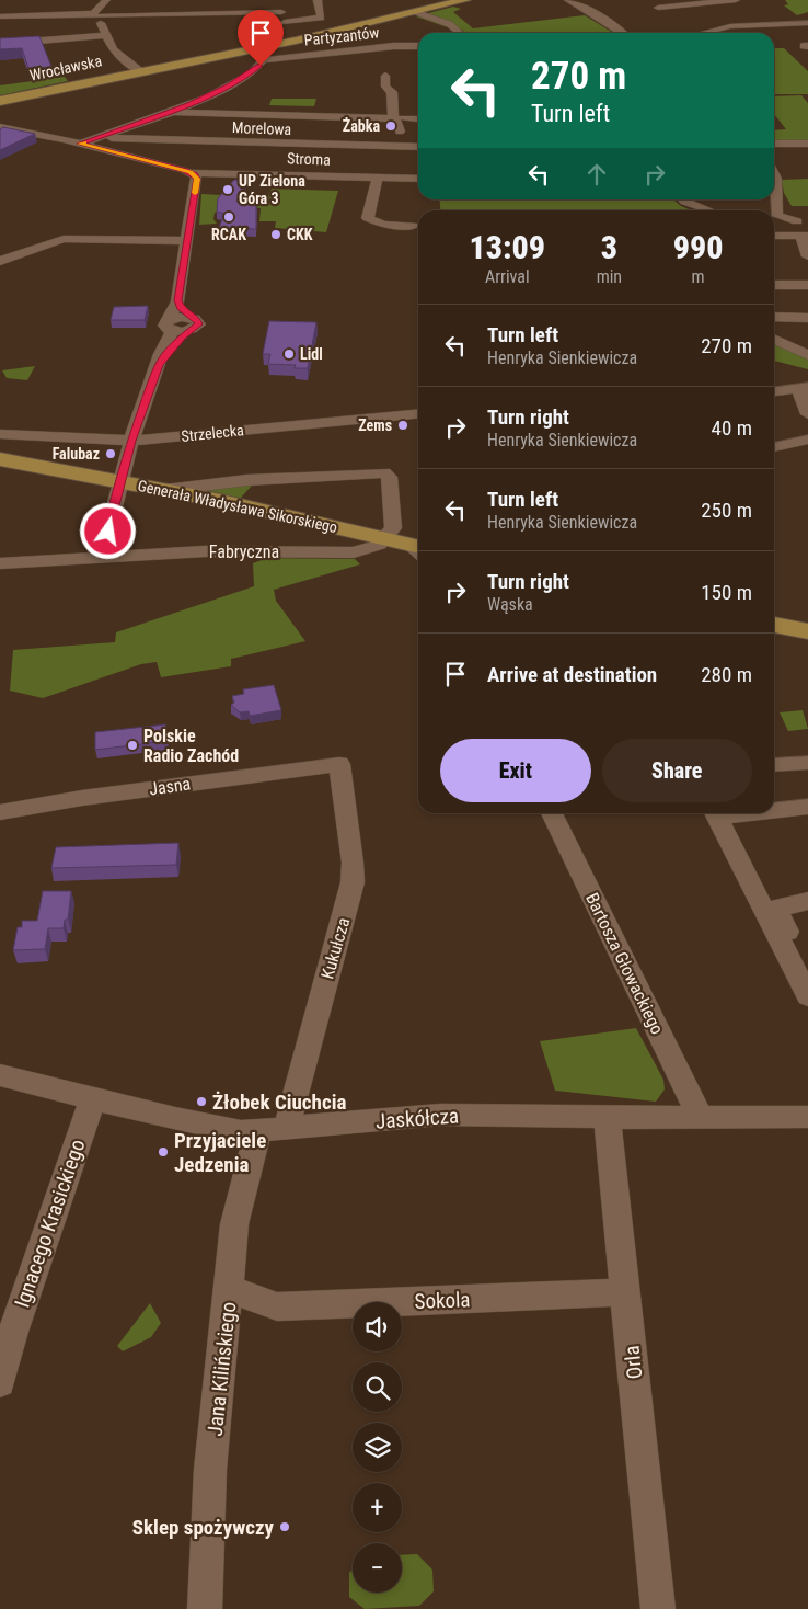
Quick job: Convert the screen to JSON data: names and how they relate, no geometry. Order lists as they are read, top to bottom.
{
  "streets": {
    "main road": ["Wrocławska", "Generała Władysława Sikorskiego"],
    "street": [
      "Partyzantów",
      "Morelowa",
      "Stroma",
      "Strzelecka",
      "Fabryczna",
      "Jasna",
      "Kukułcza",
      "Bartosza Głowackiego",
      "Jaskółcza",
      "Ignacego Krasickiego",
      "Sokola",
      "Orla",
      "Jana Kilińskiego"
    ]
  },
  "crossings": [
    ["Generała Władysława Sikorskiego", "Fabryczna"],
    ["Jasna", "Kukułcza"],
    ["Kukułcza", "Jaskółcza"],
    ["Kukułcza", "Jana Kilińskiego"],
    ["Bartosza Głowackiego", "Jaskółcza"],
    ["Jaskółcza", "Ignacego Krasickiego"],
    ["Jaskółcza", "Orla"],
    ["Jaskółcza", "Jana Kilińskiego"],
    ["Sokola", "Orla"],
    ["Sokola", "Jana Kilińskiego"]
  ],
  "places": [
    "Żabka",
    "UP Zielona Góra 3",
    "RCAK",
    "CKK",
    "Lidl",
    "Zems",
    "Falubaz",
    "Polskie Radio Zachód",
    "Żłobek Ciuchcia",
    "Przyjaciele Jedzenia",
    "Sklep spożywczy"
  ],
  "page": {
    "turn": ["270 m", "Turn left"],
    "eta": [
      "13:09",
      "Arrival",
      "3",
      "min",
      "990",
      "m"
    ],
    "list": [
      {
        "name": "Turn left",
        "note": "Henryka Sienkiewicza",
        "value": "270 m"
      },
      {
        "name": "Turn right",
        "note": "Henryka Sienkiewicza",
        "value": "40 m"
      },
      {
        "name": "Turn left",
        "note": "Henryka Sienkiewicza",
        "value": "250 m"
      },
      {
        "name": "Turn right",
        "note": "Wąska",
        "value": "150 m"
      },
      {
        "name": "Arrive at destination",
        "value": "280 m"
      }
    ],
    "buttons": ["Exit", "Share"],
    "map_buttons": ["+", "−"]
  }
}
